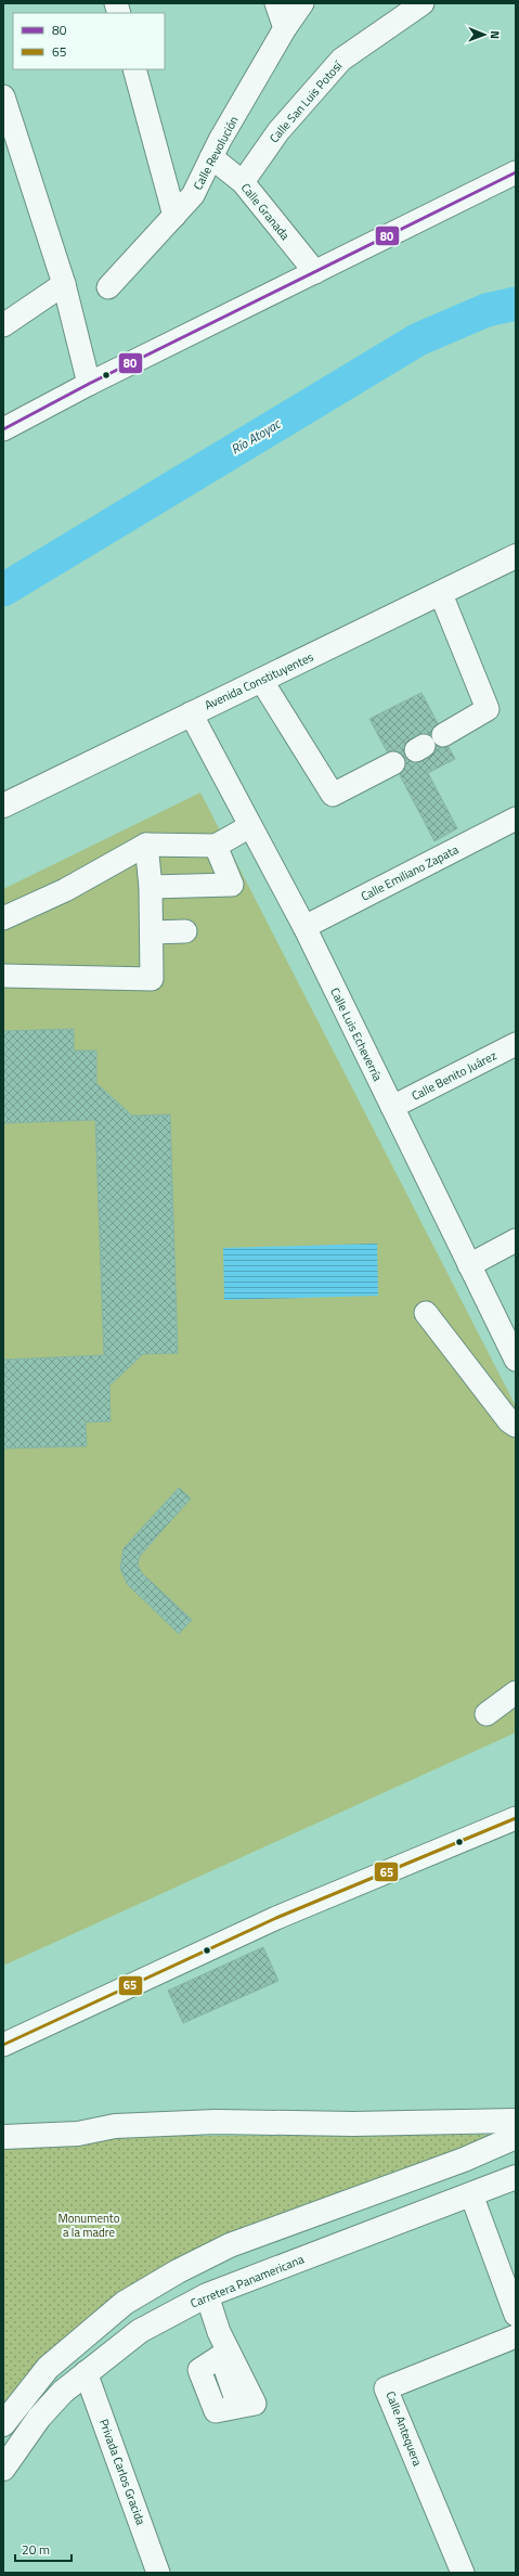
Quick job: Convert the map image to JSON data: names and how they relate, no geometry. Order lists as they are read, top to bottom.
{
  "streets": {
    "main road": ["Avenida Constituyentes", "Carretera Panamericana"],
    "street": [
      "Calle San Luis Potosí",
      "Calle Revolución",
      "Calle Granada",
      "Calle Emiliano Zapata",
      "Calle Luis Echeverría",
      "Calle Benito Juárez",
      "Calle Antequera",
      "Privada Carlos Gracida"
    ]
  },
  "crossings": [
    ["Calle San Luis Potosí", "Calle Granada"],
    ["Calle Revolución", "Calle Granada"],
    ["Avenida Constituyentes", "Calle Luis Echeverría"],
    ["Calle Emiliano Zapata", "Calle Luis Echeverría"],
    ["Calle Luis Echeverría", "Calle Benito Juárez"],
    ["Carretera Panamericana", "Privada Carlos Gracida"]
  ],
  "water": ["Río Atoyac"],
  "parks": ["Monumento a la madre"],
  "lines": ["transit line 80", "transit line 65"],
  "legend": ["80", "65"],
  "scale_bar": "20 m",
  "north": "right"
}
